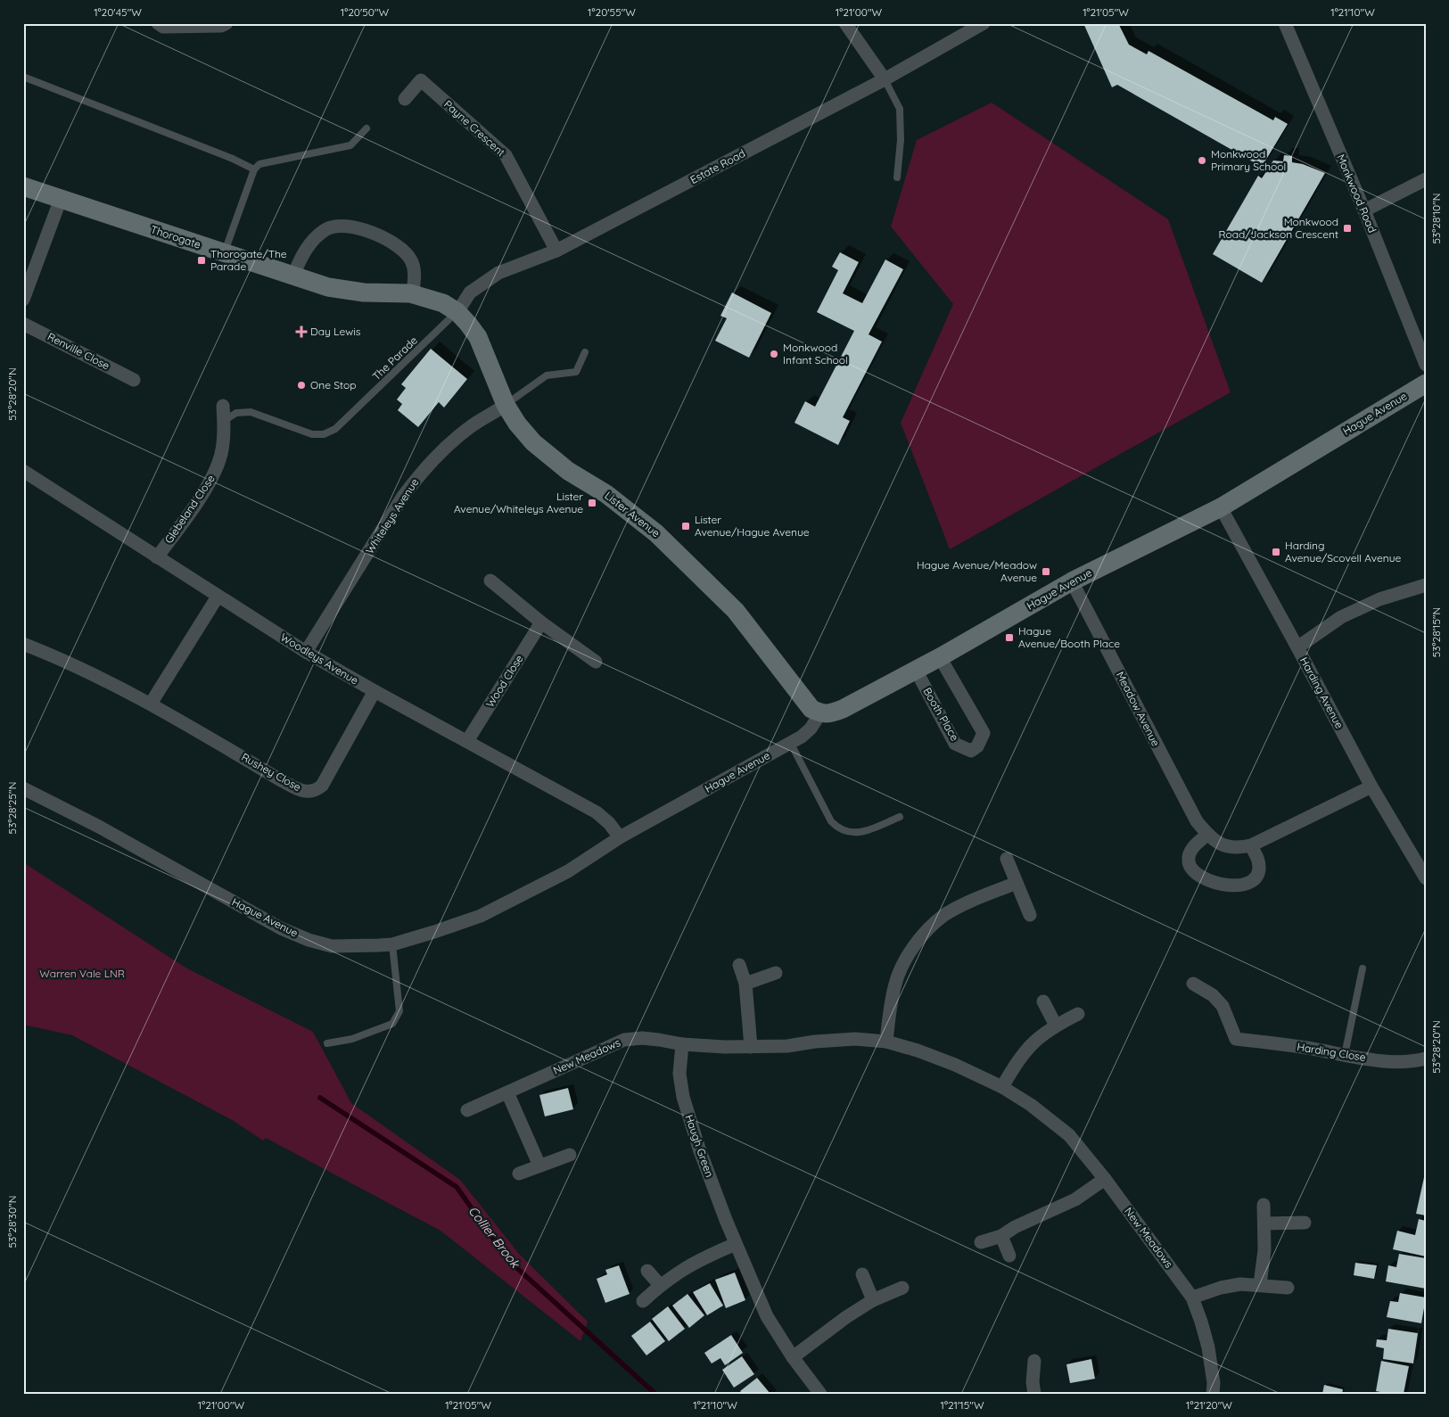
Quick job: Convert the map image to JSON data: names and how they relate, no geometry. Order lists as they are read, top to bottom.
{
  "streets": {
    "street": [
      "Payne Crescent",
      "Estate Road",
      "Monkwood Road",
      "Thorogate",
      "Renville Close",
      "Hague Avenue",
      "Glebeland Close",
      "Lister Avenue",
      "Whiteleys Avenue",
      "Woodleys Avenue",
      "Wood Close",
      "Harding Avenue",
      "Meadow Avenue",
      "Booth Place",
      "Rushey Close",
      "Harding Close",
      "New Meadows",
      "Haugh Green"
    ],
    "lane": ["The Parade"]
  },
  "crossings": [
    ["Payne Crescent", "Estate Road"],
    ["Estate Road", "Thorogate"],
    ["Estate Road", "The Parade"],
    ["Estate Road", "Lister Avenue"],
    ["Thorogate", "The Parade"],
    ["Thorogate", "Lister Avenue"],
    ["The Parade", "Glebeland Close"],
    ["The Parade", "Lister Avenue"],
    ["Hague Avenue", "Lister Avenue"],
    ["Hague Avenue", "Woodleys Avenue"],
    ["Hague Avenue", "Harding Avenue"],
    ["Hague Avenue", "Meadow Avenue"],
    ["Hague Avenue", "Booth Place"],
    ["Glebeland Close", "Woodleys Avenue"],
    ["Lister Avenue", "Whiteleys Avenue"],
    ["Whiteleys Avenue", "Woodleys Avenue"],
    ["Woodleys Avenue", "Wood Close"],
    ["Woodleys Avenue", "Rushey Close"],
    ["Harding Avenue", "Meadow Avenue"],
    ["New Meadows", "Haugh Green"]
  ],
  "water": ["Collier Brook"],
  "parks": ["Warren Vale LNR"],
  "places": {
    "other": ["Monkwood Primary School", "Monkwood Infant School", "One Stop"],
    "transit": [
      "Monkwood Road/Jackson Crescent",
      "Thorogate/The Parade",
      "Lister Avenue/Whiteleys Avenue",
      "Lister Avenue/Hague Avenue",
      "Harding Avenue/Scovell Avenue",
      "Hague Avenue/Meadow Avenue",
      "Hague Avenue/Booth Place"
    ],
    "health": ["Day Lewis"]
  },
  "coordinates": [
    "1°20'45\"W",
    "1°20'50\"W",
    "1°20'55\"W",
    "1°21'00\"W",
    "1°21'05\"W",
    "1°21'10\"W",
    "53°28'10\"N",
    "53°28'20\"N",
    "53°28'15\"N",
    "53°28'25\"N",
    "53°28'30\"N",
    "1°21'15\"W",
    "1°21'20\"W"
  ]
}
